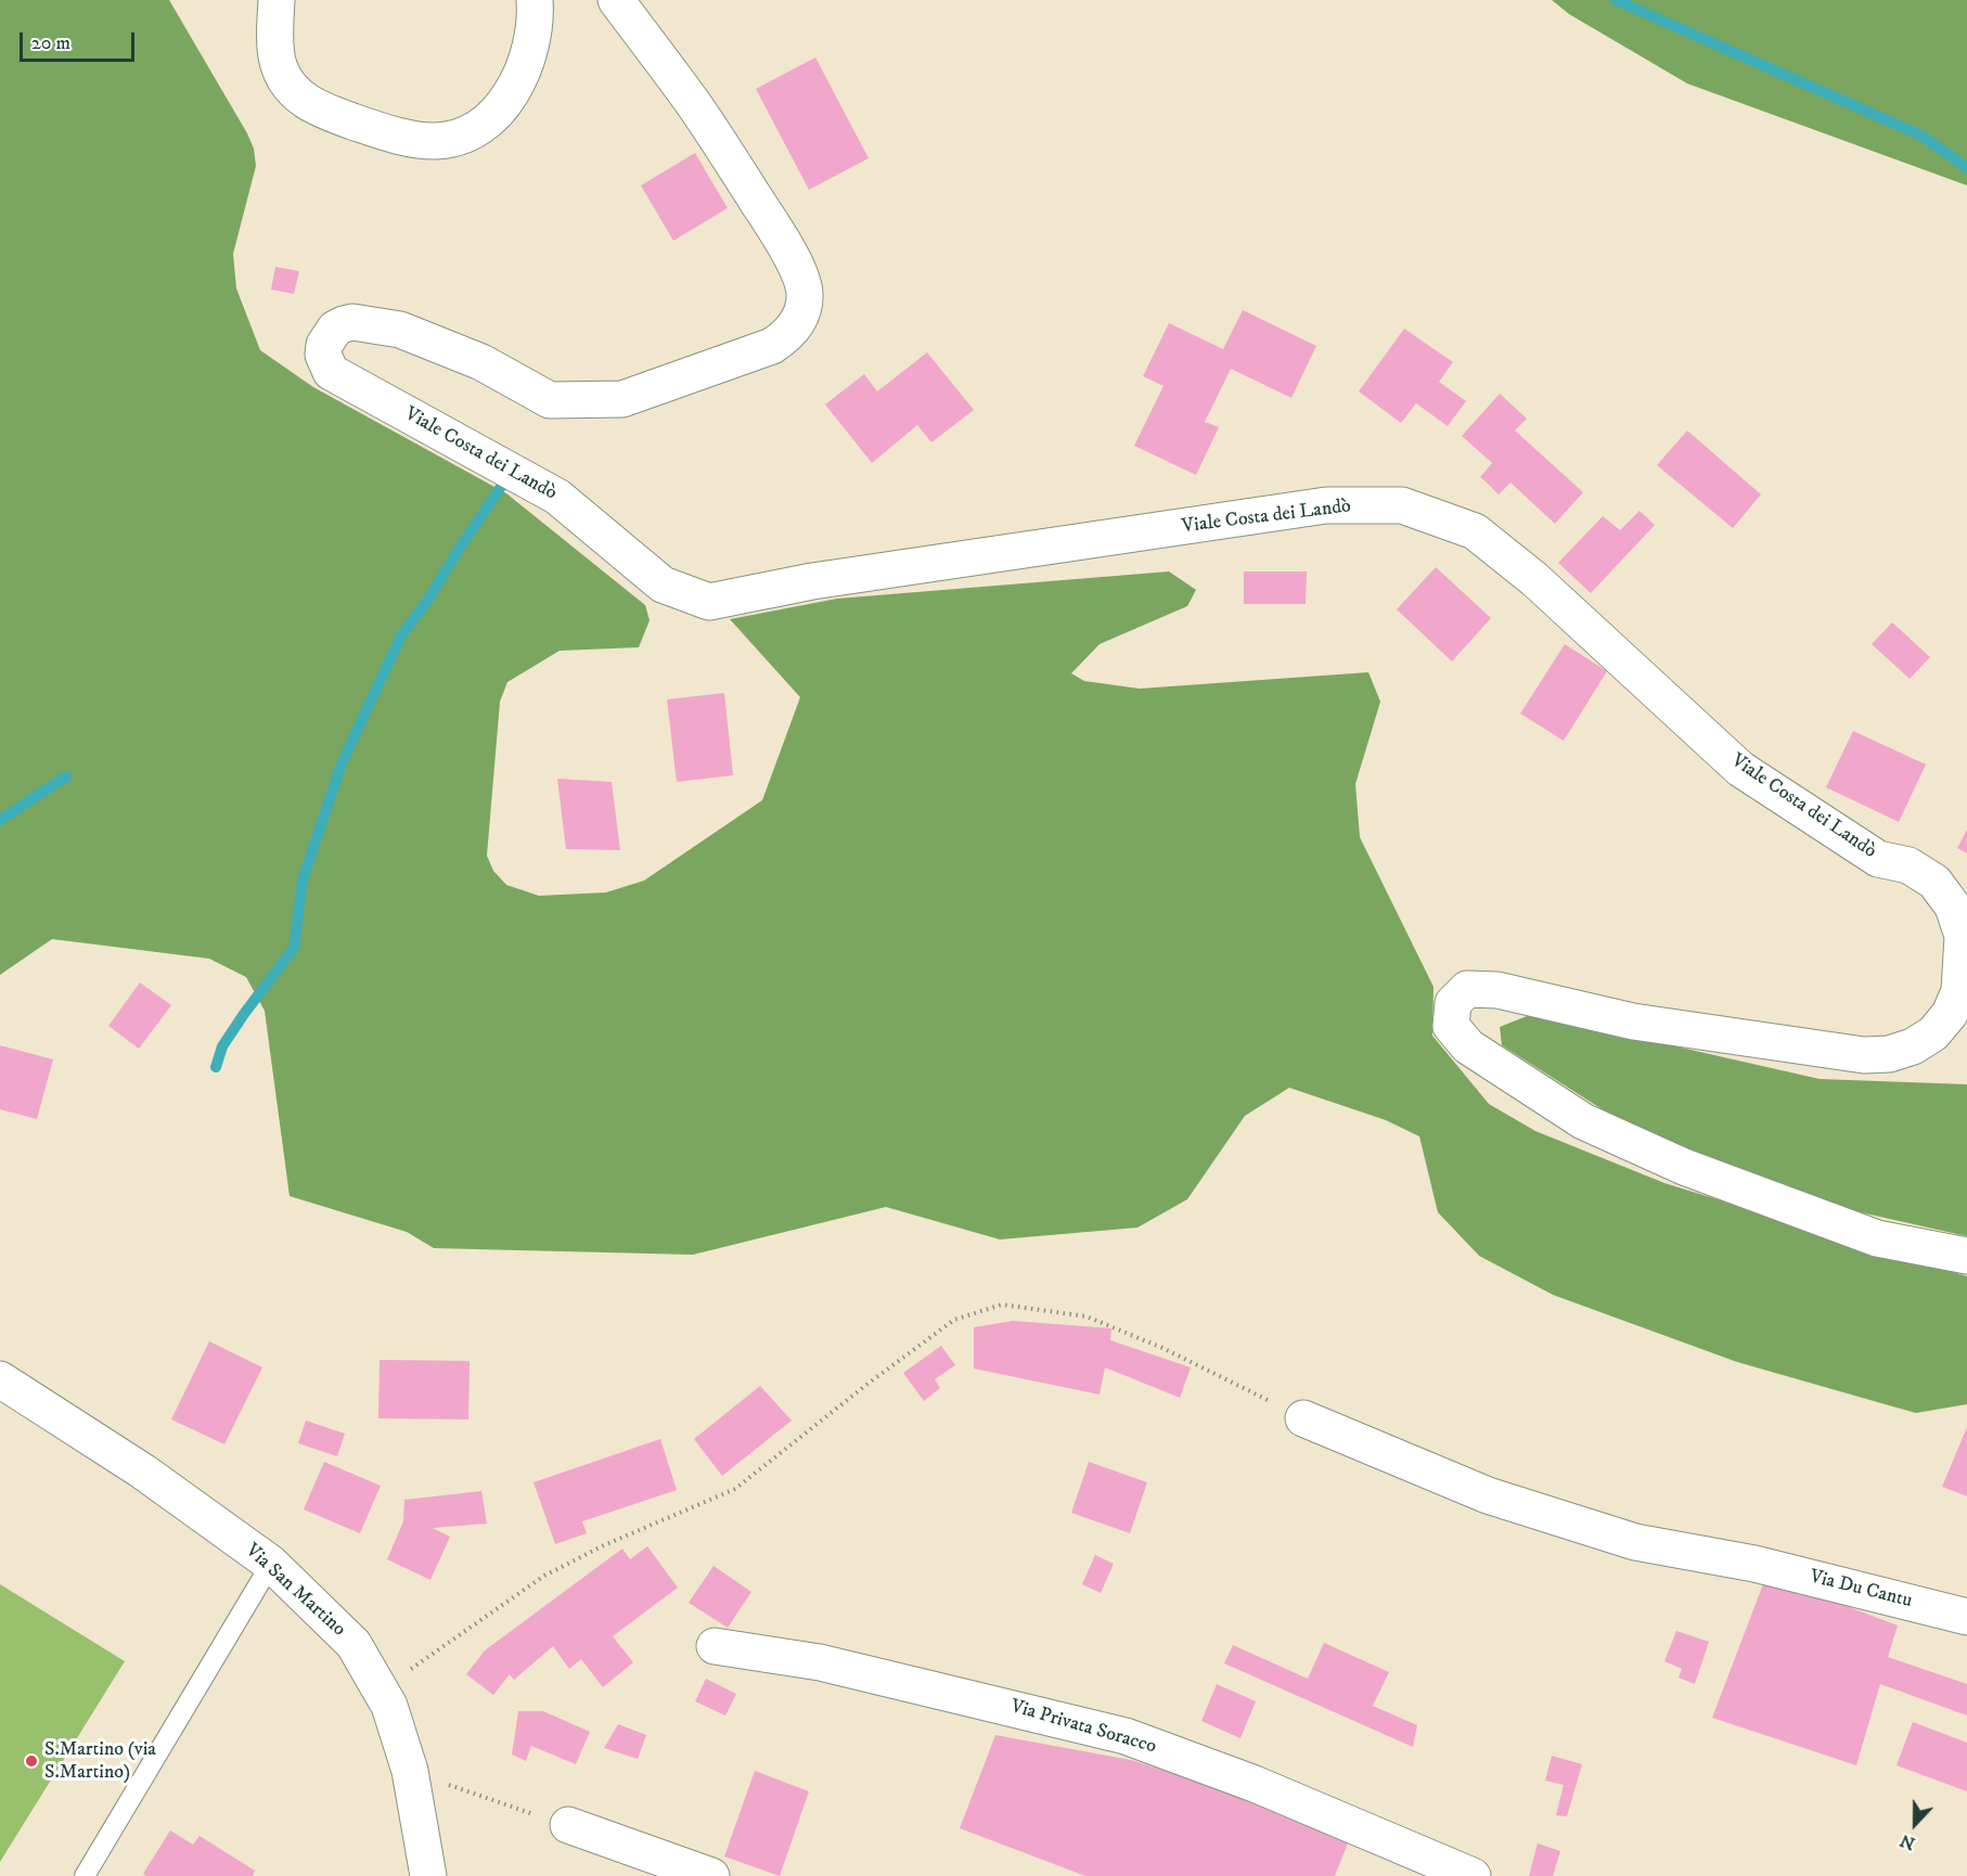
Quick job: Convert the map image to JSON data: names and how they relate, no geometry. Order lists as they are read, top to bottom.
{
  "streets": {
    "street": [
      "Viale Costa dei Landò",
      "Via Du Cantu",
      "Via San Martino",
      "Via Privata Soracco"
    ]
  },
  "places": ["S.Martino (via S.Martino)"],
  "scale_bar": "20 m",
  "north": "bottom"
}
